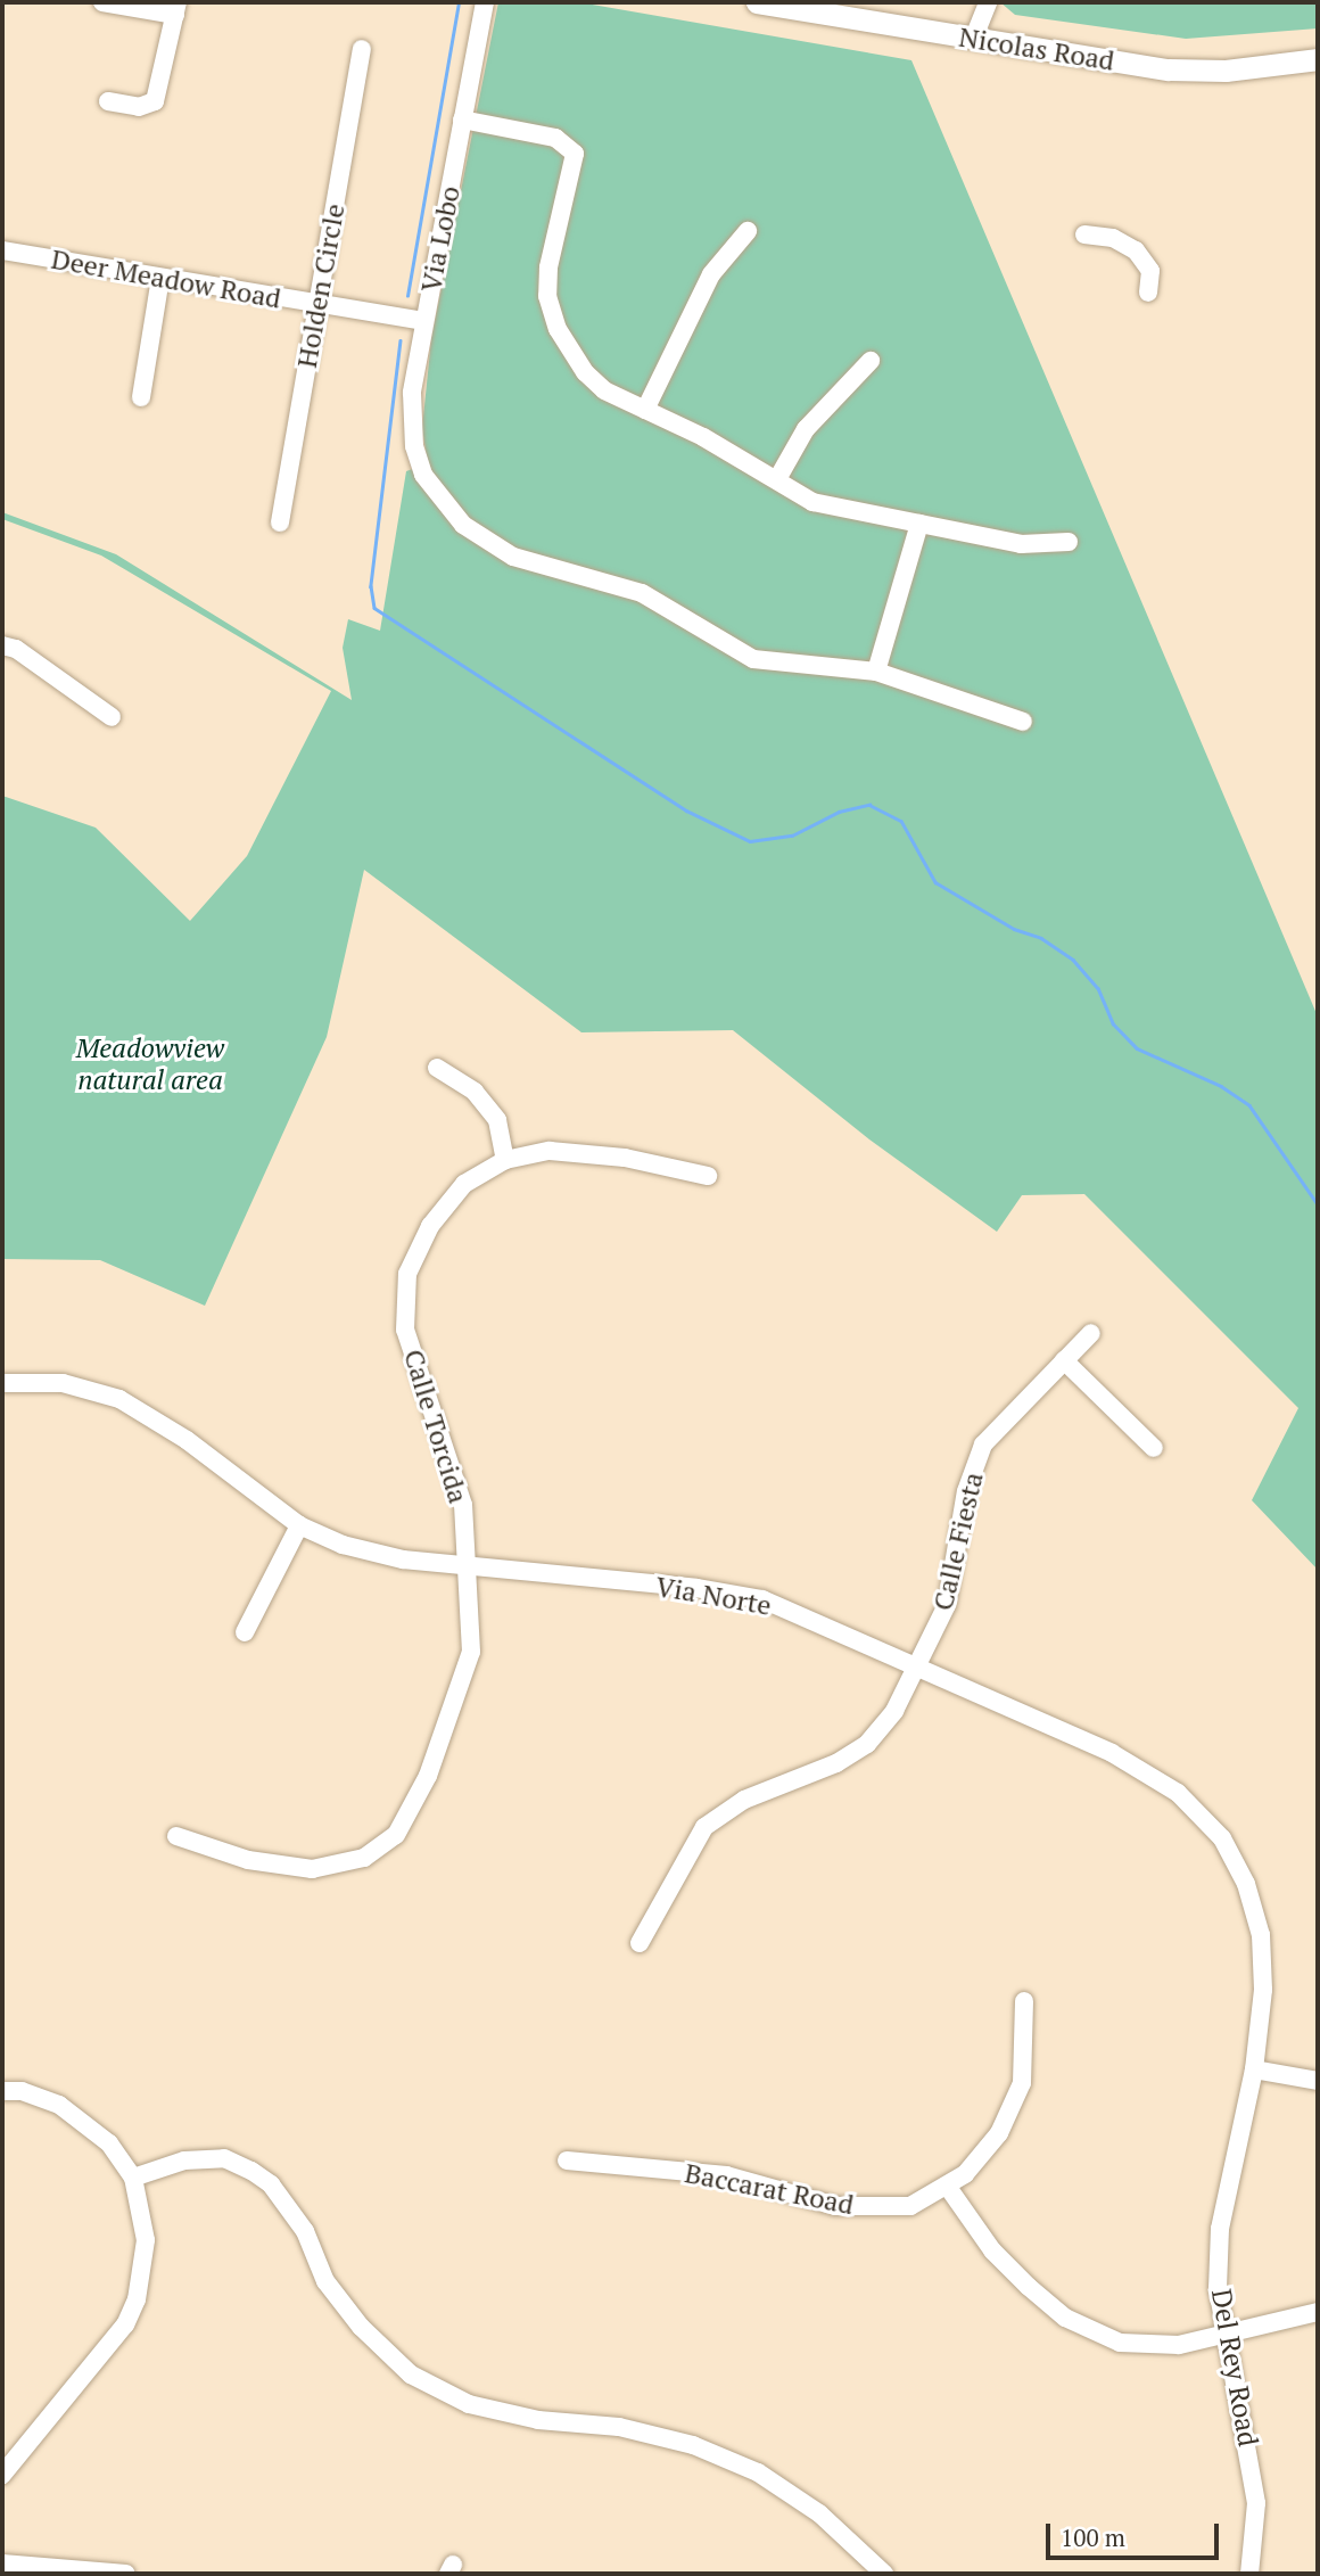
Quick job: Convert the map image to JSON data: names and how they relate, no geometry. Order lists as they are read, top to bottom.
{
  "streets": {
    "main road": ["Nicolas Road"],
    "street": [
      "Via Lobo",
      "Deer Meadow Road",
      "Holden Circle",
      "Calle Torcida",
      "Calle Fiesta",
      "Via Norte",
      "Baccarat Road",
      "Del Rey Road"
    ]
  },
  "crossings": [
    ["Via Lobo", "Deer Meadow Road"],
    ["Deer Meadow Road", "Holden Circle"],
    ["Calle Torcida", "Via Norte"],
    ["Calle Fiesta", "Via Norte"],
    ["Via Norte", "Del Rey Road"]
  ],
  "parks": ["Meadowview natural area"],
  "scale_bar": "100 m"
}
